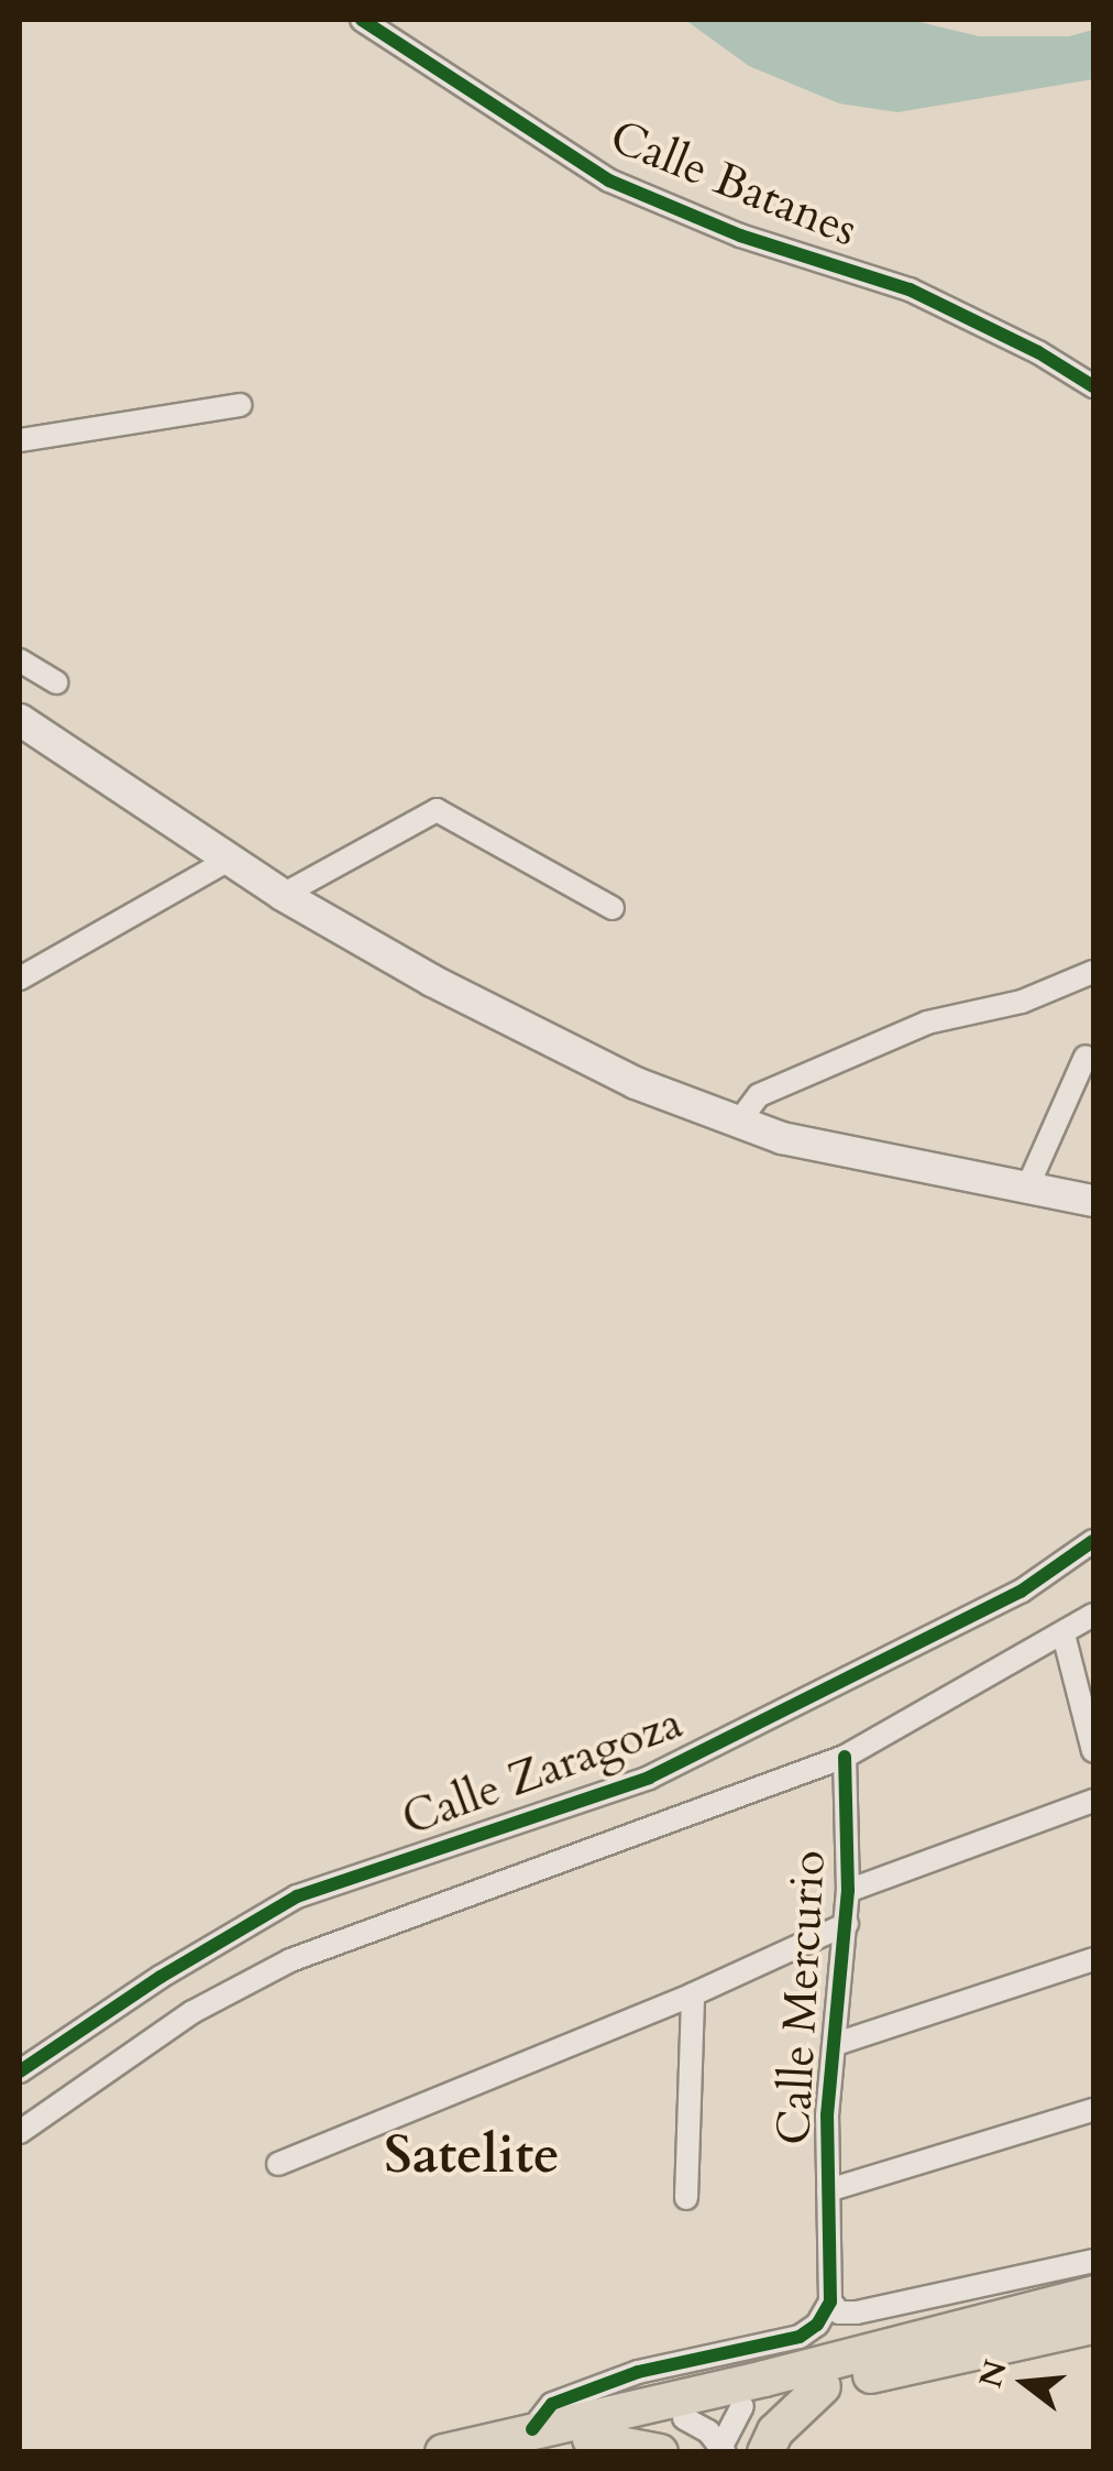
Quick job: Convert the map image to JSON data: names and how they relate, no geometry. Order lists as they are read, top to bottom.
{
  "streets": {
    "street": ["Calle Batanes", "Calle Zaragoza", "Calle Mercurio"]
  },
  "districts": ["Satelite"],
  "north": "left"
}
